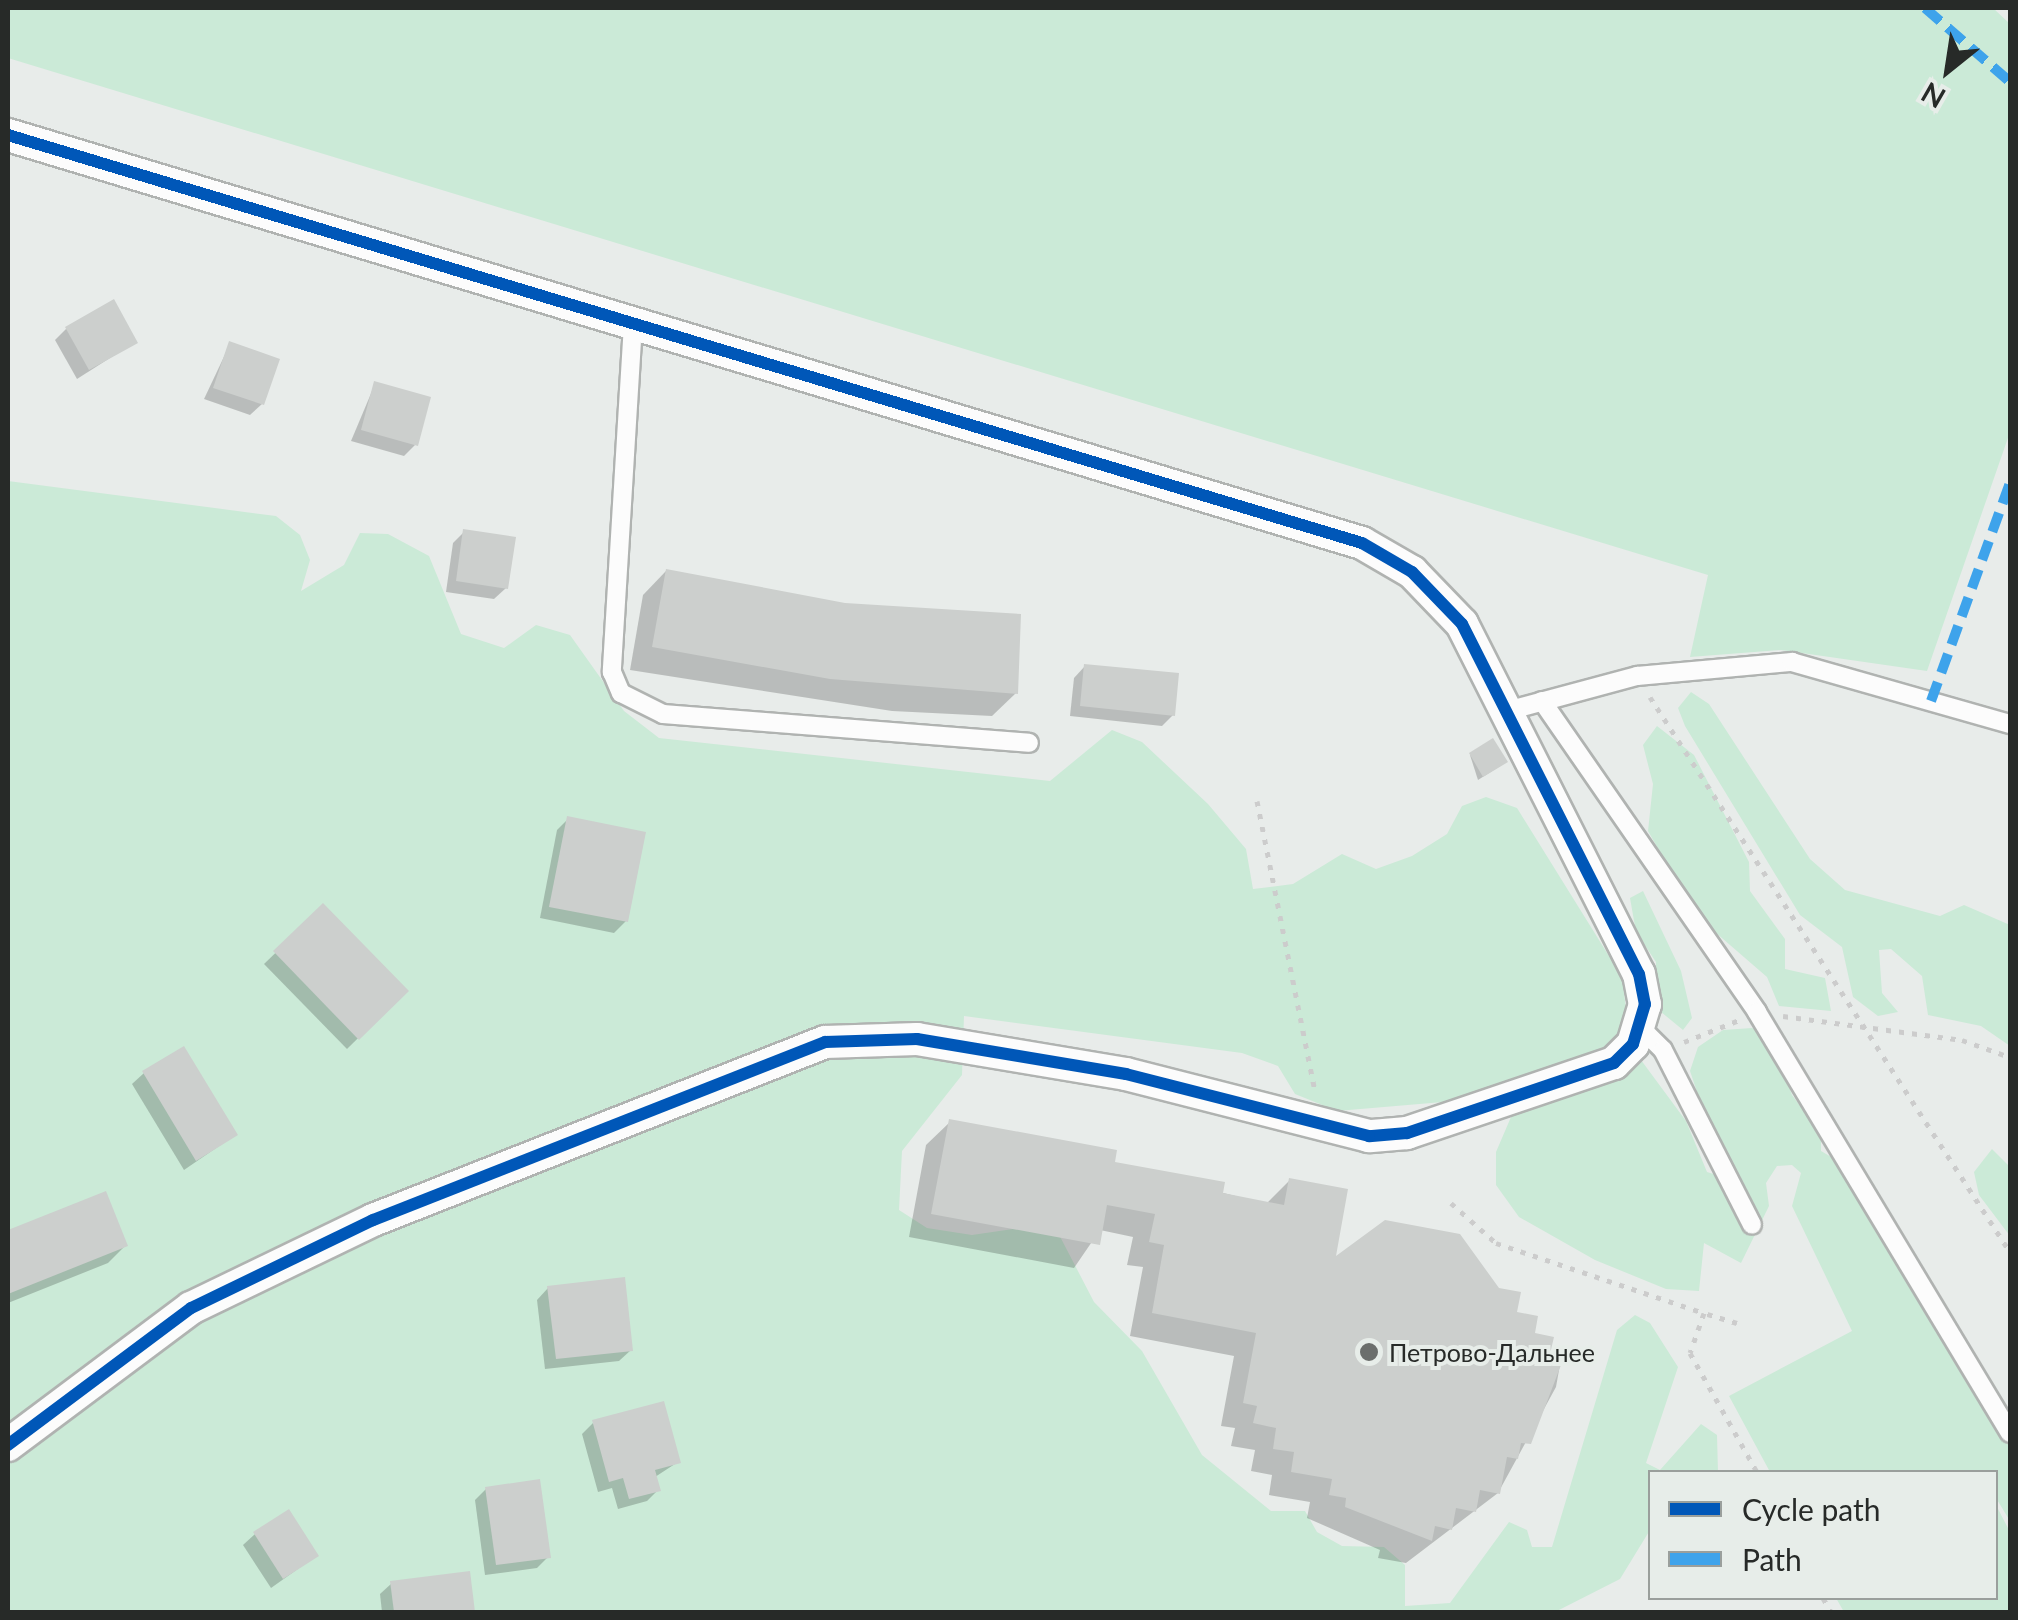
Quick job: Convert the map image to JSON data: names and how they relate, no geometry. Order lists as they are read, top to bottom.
{
  "places": ["Петрово-Дальнее"],
  "legend": ["Cycle path", "Path"],
  "north": "bottom left"
}
